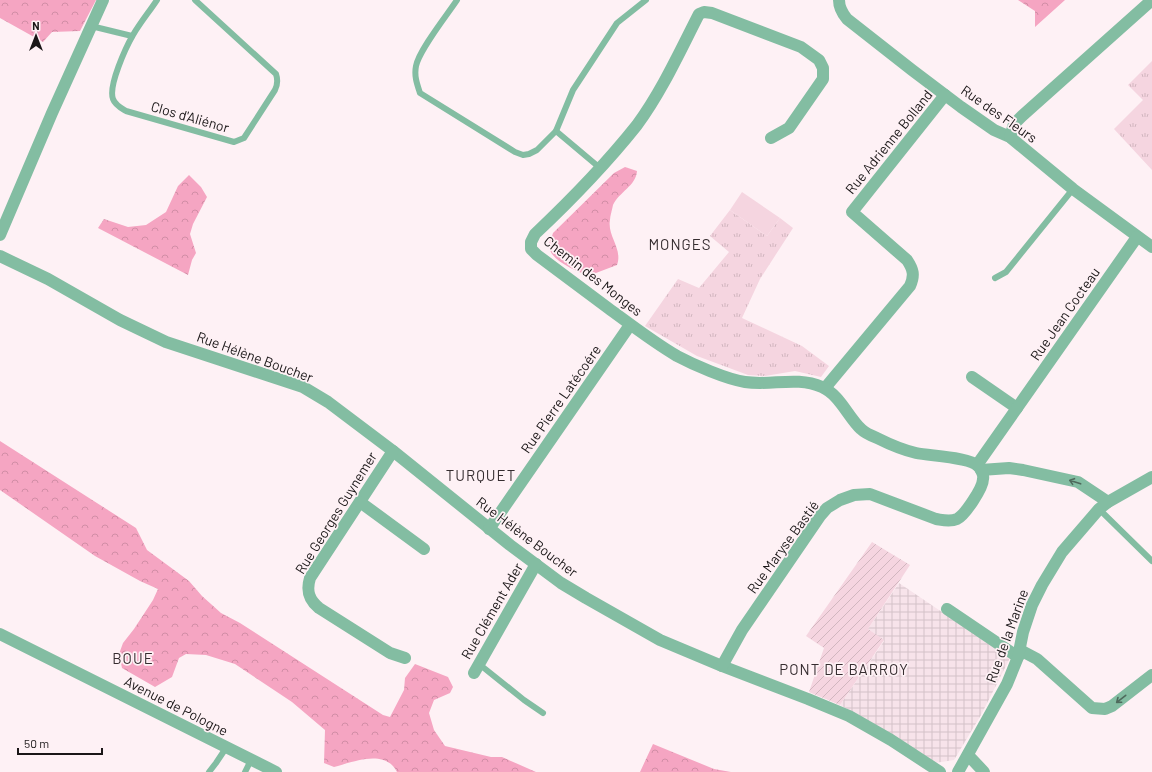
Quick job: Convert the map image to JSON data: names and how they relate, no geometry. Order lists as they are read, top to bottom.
{
  "streets": {
    "street": [
      "Rue des Fleurs",
      "Rue Adrienne Bolland",
      "Chemin des Monges",
      "Rue Jean Cocteau",
      "Rue Hélène Boucher",
      "Rue Pierre Latécoére",
      "Rue Georges Guynemer",
      "Rue Maryse Bastié",
      "Rue Clément Ader",
      "Rue de la Marine",
      "Avenue de Pologne"
    ],
    "lane": ["Clos d'Aliénor"]
  },
  "crossings": [
    ["Rue des Fleurs", "Rue Adrienne Bolland"],
    ["Rue des Fleurs", "Rue Jean Cocteau"],
    ["Rue Adrienne Bolland", "Chemin des Monges"],
    ["Chemin des Monges", "Rue Jean Cocteau"],
    ["Chemin des Monges", "Rue Pierre Latécoére"],
    ["Chemin des Monges", "Rue Maryse Bastié"],
    ["Chemin des Monges", "Rue de la Marine"],
    ["Rue Jean Cocteau", "Rue Maryse Bastié"],
    ["Rue Hélène Boucher", "Rue Pierre Latécoére"],
    ["Rue Hélène Boucher", "Rue Georges Guynemer"],
    ["Rue Hélène Boucher", "Rue Maryse Bastié"],
    ["Rue Hélène Boucher", "Rue Clément Ader"]
  ],
  "districts": [
    "MONGES",
    "TURQUET",
    "BOUE",
    "PONT DE BARROY"
  ],
  "scale_bar": "50 m",
  "north": "top"
}
